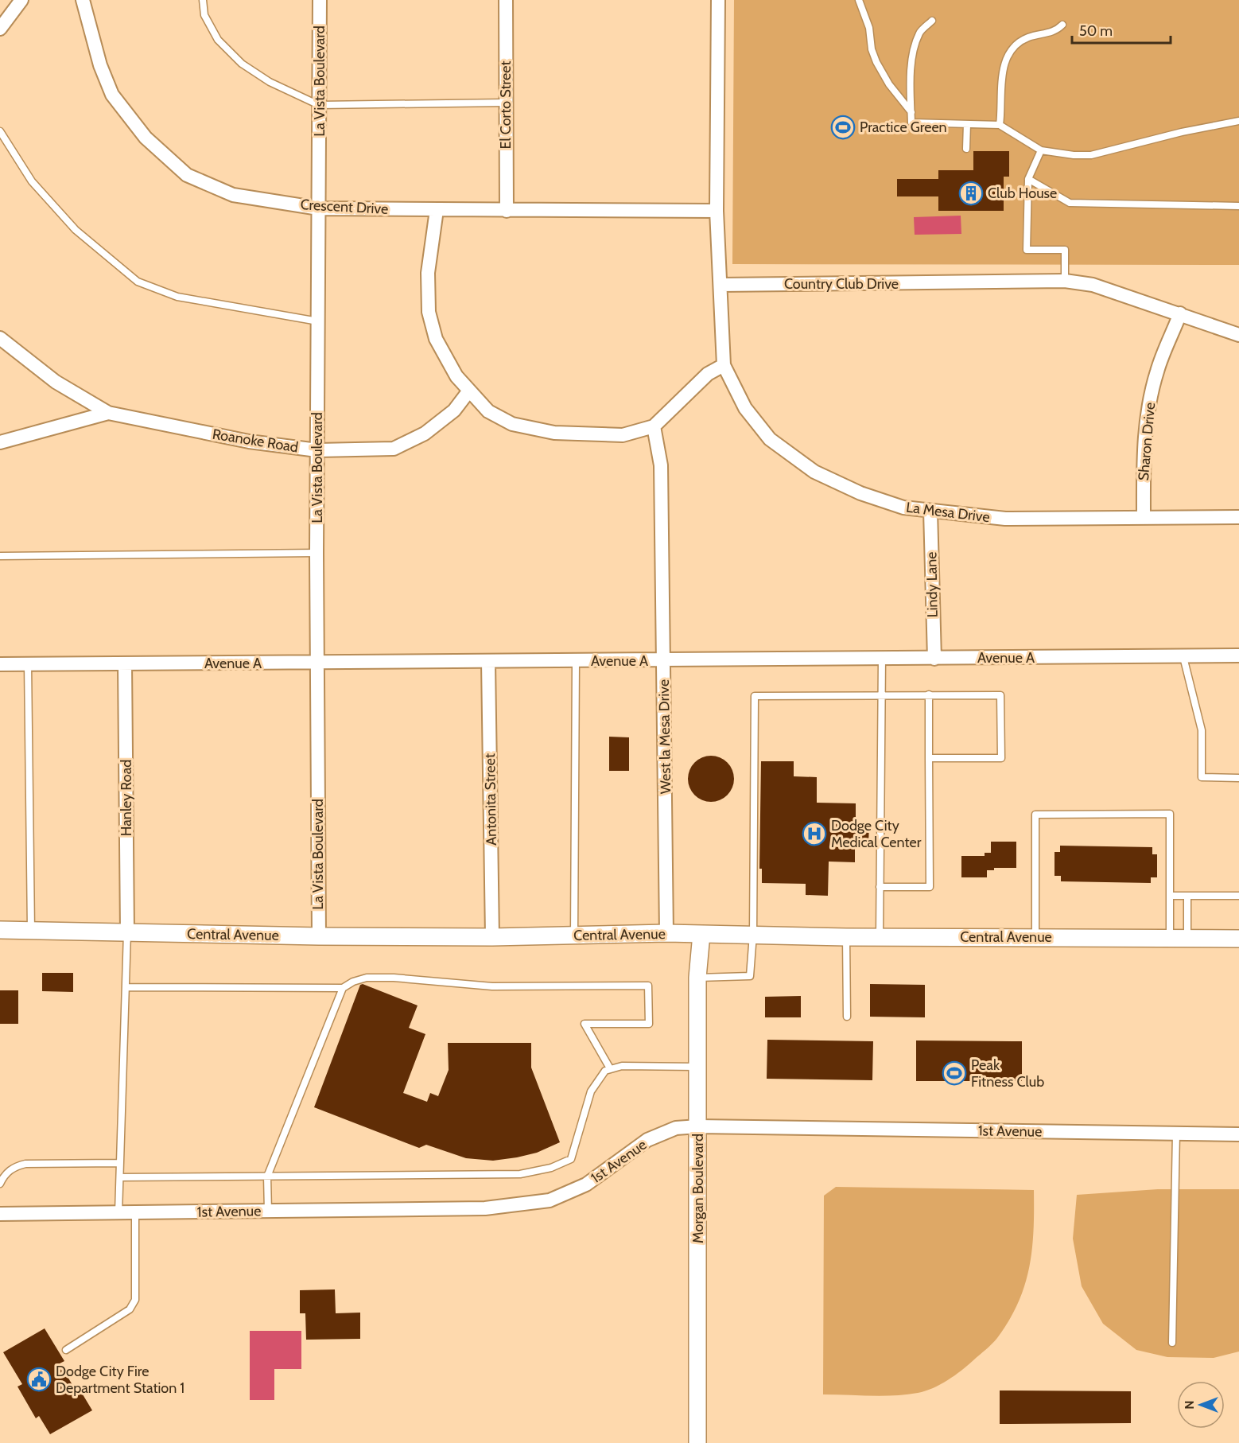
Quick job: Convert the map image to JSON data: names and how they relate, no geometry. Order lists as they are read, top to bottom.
{
  "streets": {
    "street": [
      "La Vista Boulevard",
      "El Corto Street",
      "Crescent Drive",
      "Country Club Drive",
      "Roanoke Road",
      "Sharon Drive",
      "La Mesa Drive",
      "Lindy Lane",
      "Avenue A",
      "West la Mesa Drive",
      "Hanley Road",
      "Antonita Street",
      "Central Avenue",
      "1st Avenue",
      "Morgan Boulevard"
    ]
  },
  "crossings": [
    ["La Vista Boulevard", "Crescent Drive"],
    ["La Vista Boulevard", "Roanoke Road"],
    ["La Vista Boulevard", "Avenue A"],
    ["La Vista Boulevard", "Central Avenue"],
    ["El Corto Street", "Crescent Drive"],
    ["Country Club Drive", "Sharon Drive"],
    ["Sharon Drive", "La Mesa Drive"],
    ["La Mesa Drive", "Lindy Lane"],
    ["Lindy Lane", "Avenue A"],
    ["Avenue A", "West la Mesa Drive"],
    ["Avenue A", "Hanley Road"],
    ["Avenue A", "Antonita Street"],
    ["West la Mesa Drive", "Central Avenue"],
    ["Hanley Road", "Central Avenue"],
    ["Antonita Street", "Central Avenue"],
    ["Central Avenue", "Morgan Boulevard"],
    ["1st Avenue", "Morgan Boulevard"]
  ],
  "places": {
    "sports": ["Practice Green", "Peak Fitness Club"],
    "building": ["Club House"],
    "hospital": ["Dodge City Medical Center"],
    "public building": ["Dodge City Fire Department Station 1"]
  },
  "scale_bar": "50 m",
  "north": "left"
}
